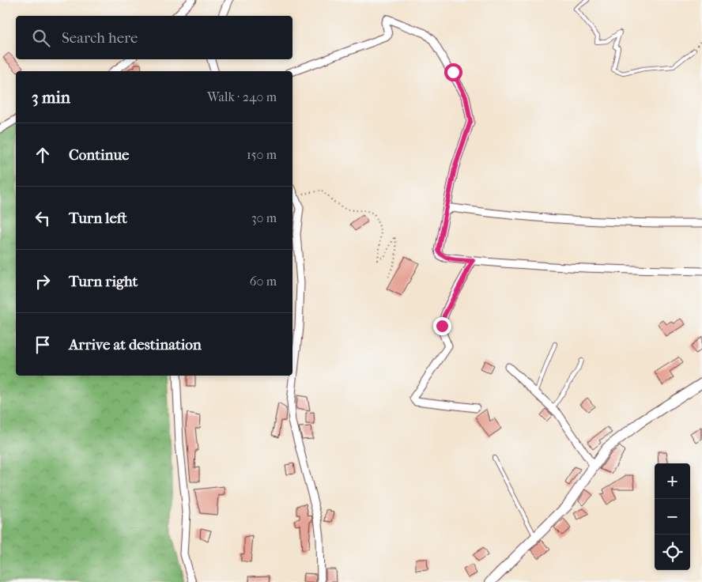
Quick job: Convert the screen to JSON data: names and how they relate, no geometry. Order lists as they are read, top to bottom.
{
  "page": {
    "search": "Search here",
    "heading": ["3 min", "Walk · 240 m"],
    "list": [
      ["Continue", "150 m"],
      ["Turn left", "30 m"],
      ["Turn right", "60 m"],
      "Arrive at destination"
    ],
    "map_buttons": ["+", "−"]
  }
}
